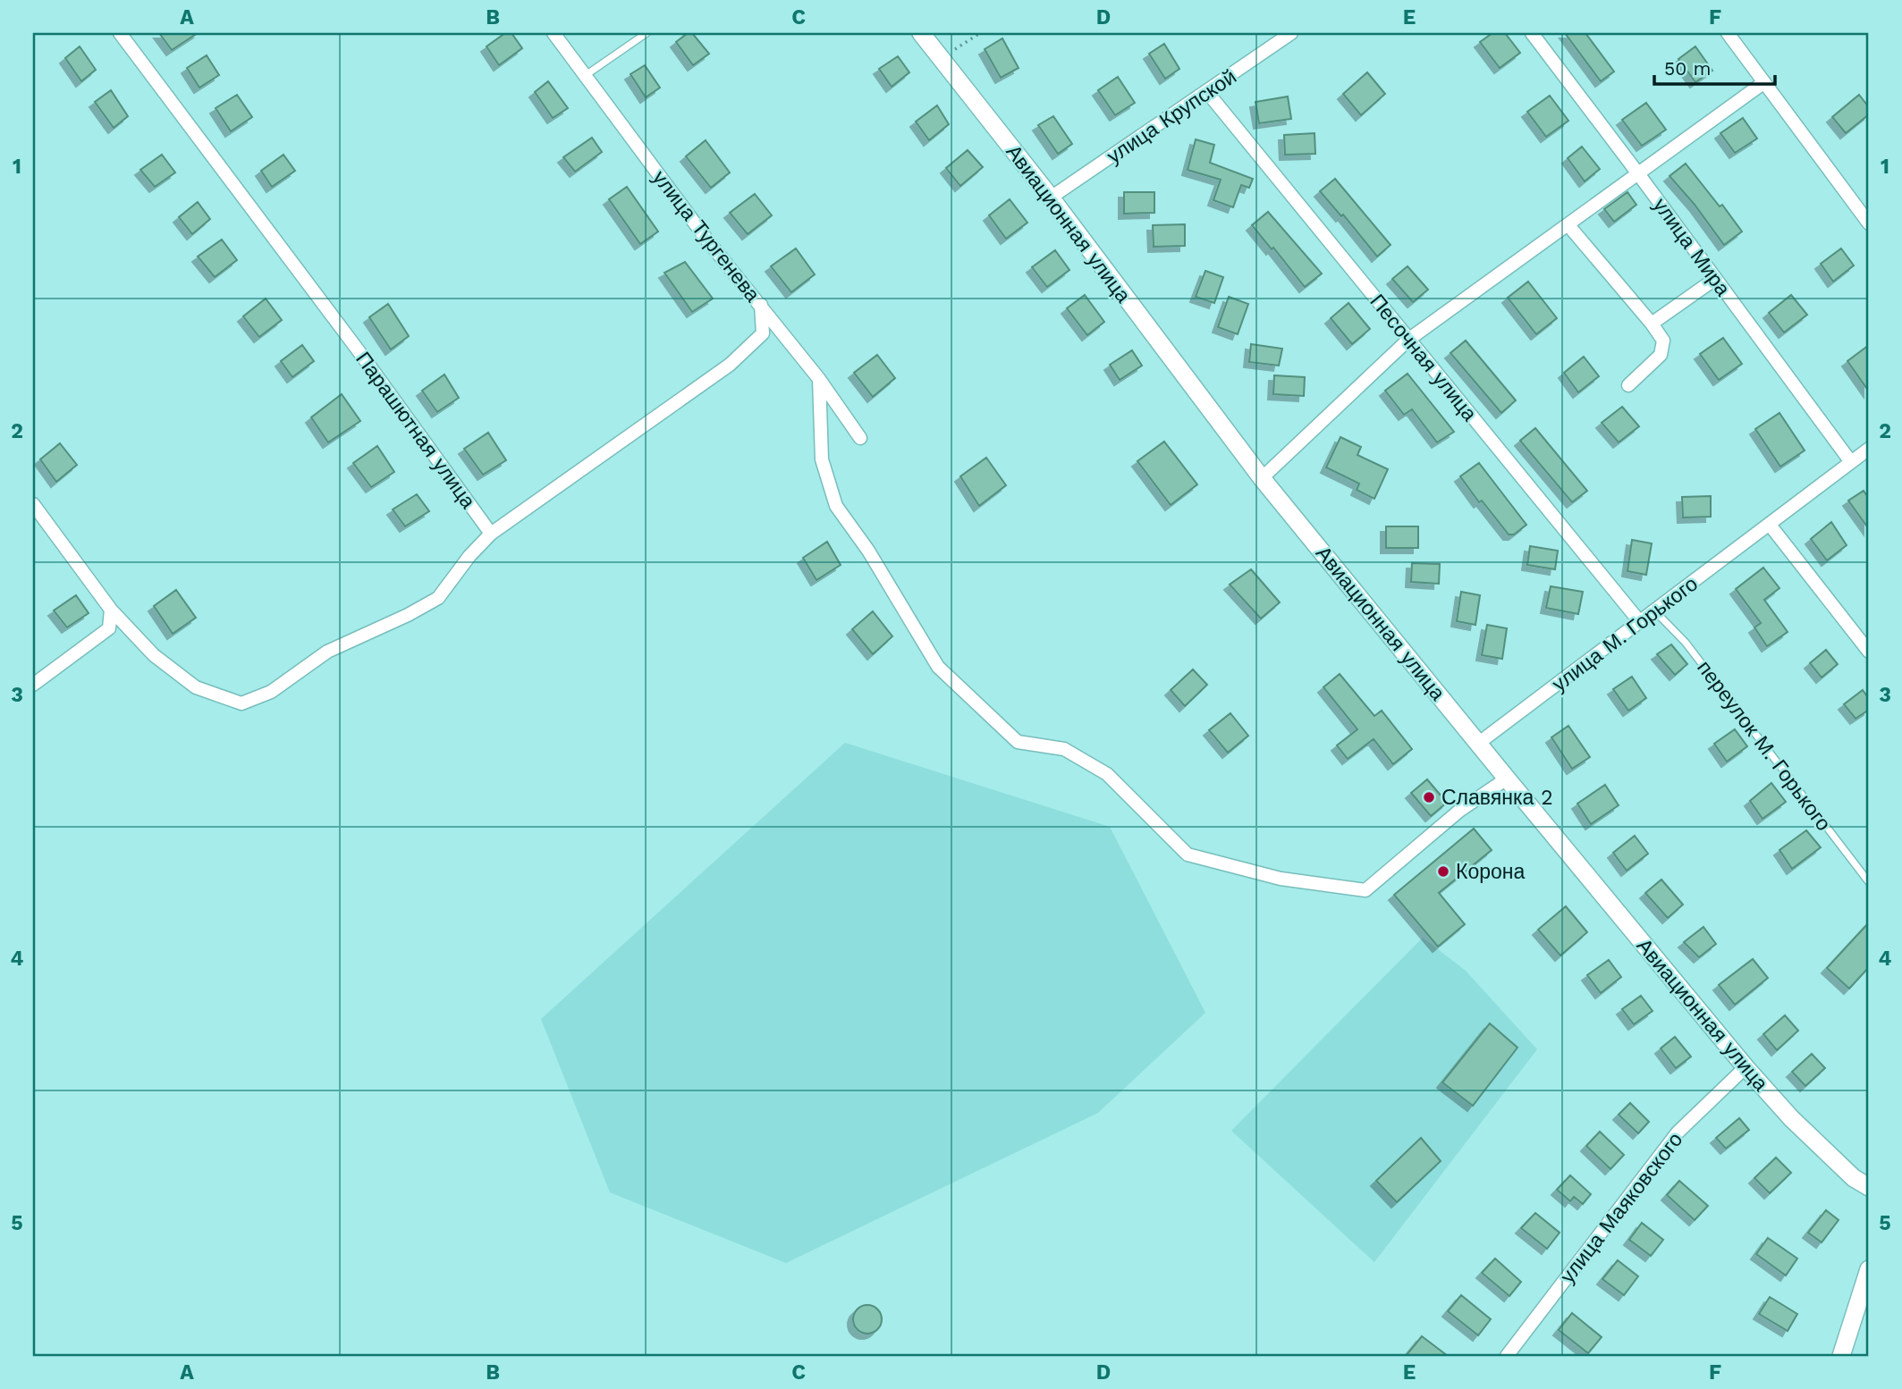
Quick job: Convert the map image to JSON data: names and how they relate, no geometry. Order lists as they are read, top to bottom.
{
  "streets": {
    "main road": ["Авиационная улица"],
    "street": [
      "улица Крупской",
      "улица Тургенева",
      "улица Мира",
      "Песочная улица",
      "Парашютная улица",
      "улица М. Горького",
      "улица Маяковского"
    ],
    "lane": ["переулок М. Горького"]
  },
  "crossings": [
    ["улица Крупской", "Авиационная улица"],
    ["улица Крупской", "Песочная улица"],
    ["Авиационная улица", "улица М. Горького"],
    ["Авиационная улица", "улица Маяковского"],
    ["улица Мира", "улица М. Горького"],
    ["Песочная улица", "улица М. Горького"],
    ["улица М. Горького", "переулок М. Горького"]
  ],
  "places": ["Славянка 2", "Корона"],
  "scale_bar": "50 m",
  "grid": {
    "columns": [
      "A",
      "B",
      "C",
      "D",
      "E",
      "F"
    ],
    "rows": [
      "1",
      "2",
      "3",
      "4",
      "5"
    ]
  }
}
